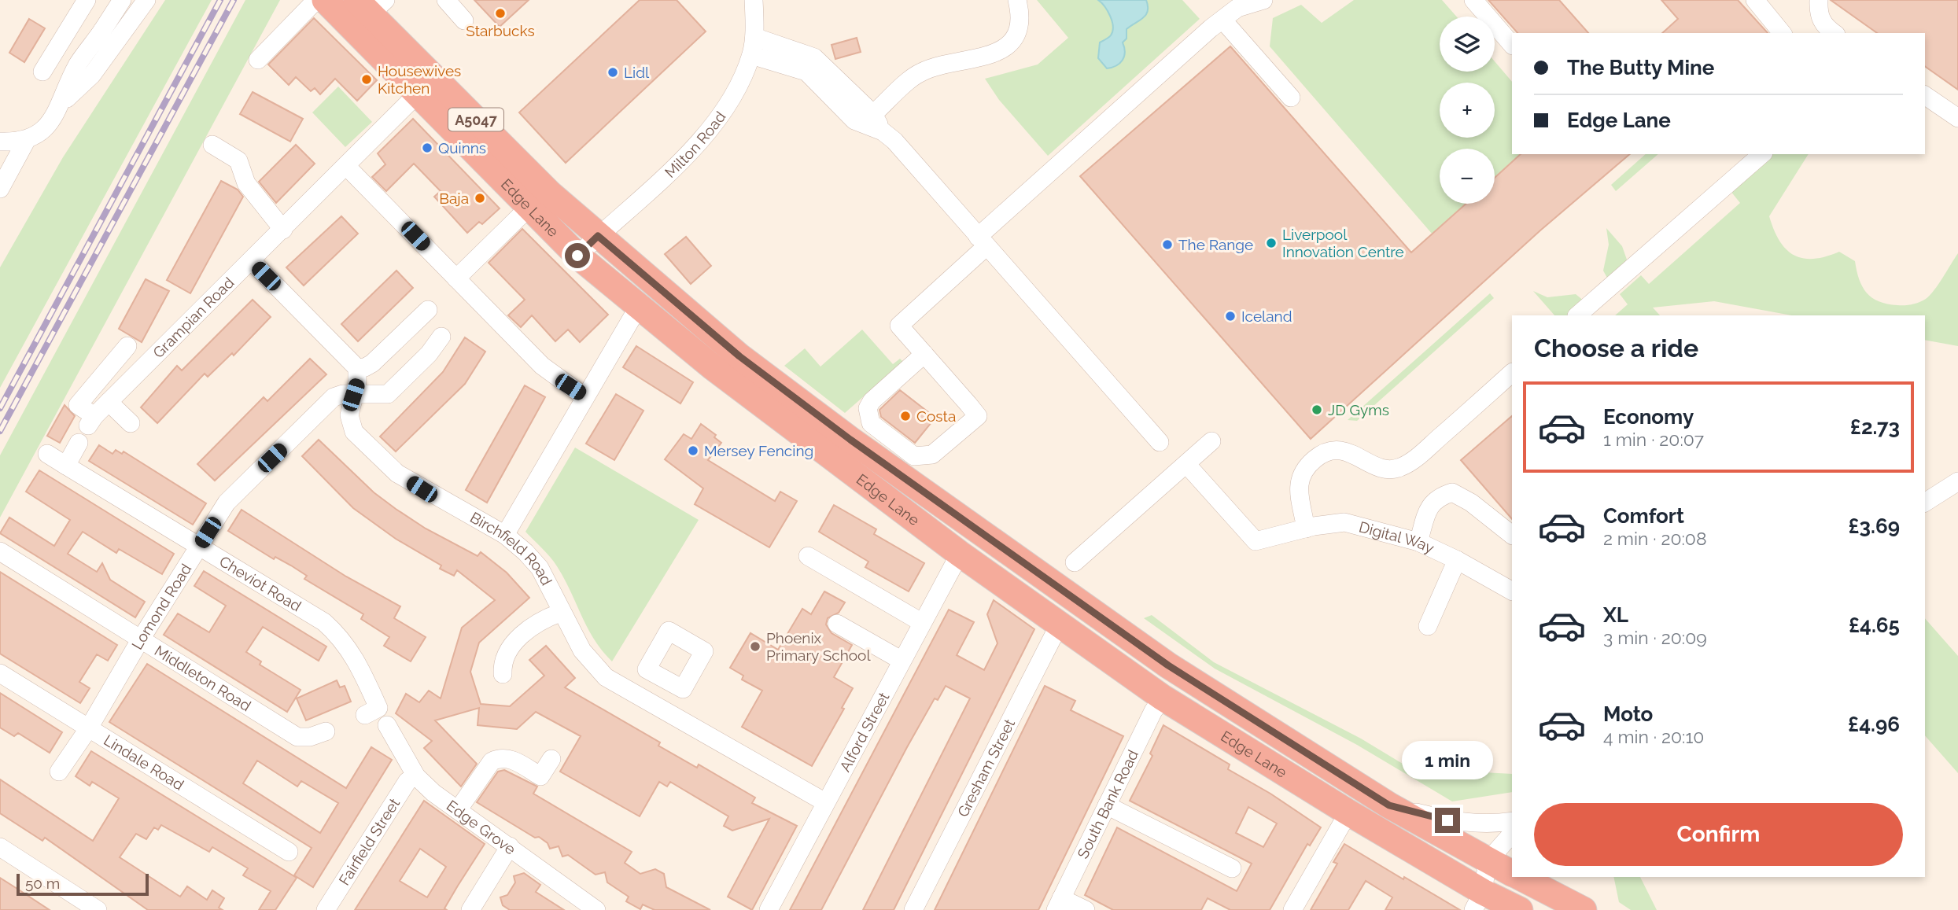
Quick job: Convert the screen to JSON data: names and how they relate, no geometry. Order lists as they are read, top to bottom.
{
  "streets": {
    "highway": ["A5047", "Edge Lane"],
    "street": [
      "Milton Road",
      "Grampian Road",
      "Digital Way",
      "Birchfield Road",
      "Cheviot Road",
      "Lomond Road",
      "Middleton Road",
      "Alford Street",
      "Lindale Road",
      "Gresham Street",
      "South Bank Road",
      "Edge Grove",
      "Fairfield Street"
    ]
  },
  "crossings": [
    ["Milton Road", "Edge Lane"],
    ["Edge Lane", "Grampian Road"],
    ["Edge Lane", "Alford Street"],
    ["Edge Lane", "Gresham Street"],
    ["Edge Lane", "South Bank Road"],
    ["Birchfield Road", "Lomond Road"],
    ["Birchfield Road", "Alford Street"],
    ["Cheviot Road", "Lomond Road"],
    ["Lomond Road", "Middleton Road"],
    ["Lomond Road", "Lindale Road"],
    ["Edge Grove", "Fairfield Street"]
  ],
  "places": [
    "Starbucks",
    "Lidl",
    "Housewives Kitchen",
    "Quinns",
    "Baja",
    "Liverpool Innovation Centre",
    "The Range",
    "Iceland",
    "JD Gyms",
    "Costa",
    "Mersey Fencing",
    "Phoenix Primary School"
  ],
  "scale_bar": "50 m",
  "page": {
    "map_buttons": ["+", "−"],
    "banner": ["The Butty Mine", "Edge Lane"],
    "heading": "Choose a ride",
    "list": [
      {
        "name": "Economy",
        "note": "1 min · 20:07",
        "value": "£2.73"
      },
      {
        "name": "Comfort",
        "note": "2 min · 20:08",
        "value": "£3.69"
      },
      {
        "name": "XL",
        "note": "3 min · 20:09",
        "value": "£4.65"
      },
      {
        "name": "Moto",
        "note": "4 min · 20:10",
        "value": "£4.96"
      }
    ],
    "bubble": "1 min",
    "buttons": "Confirm",
    "scale": "50 m"
  }
}
